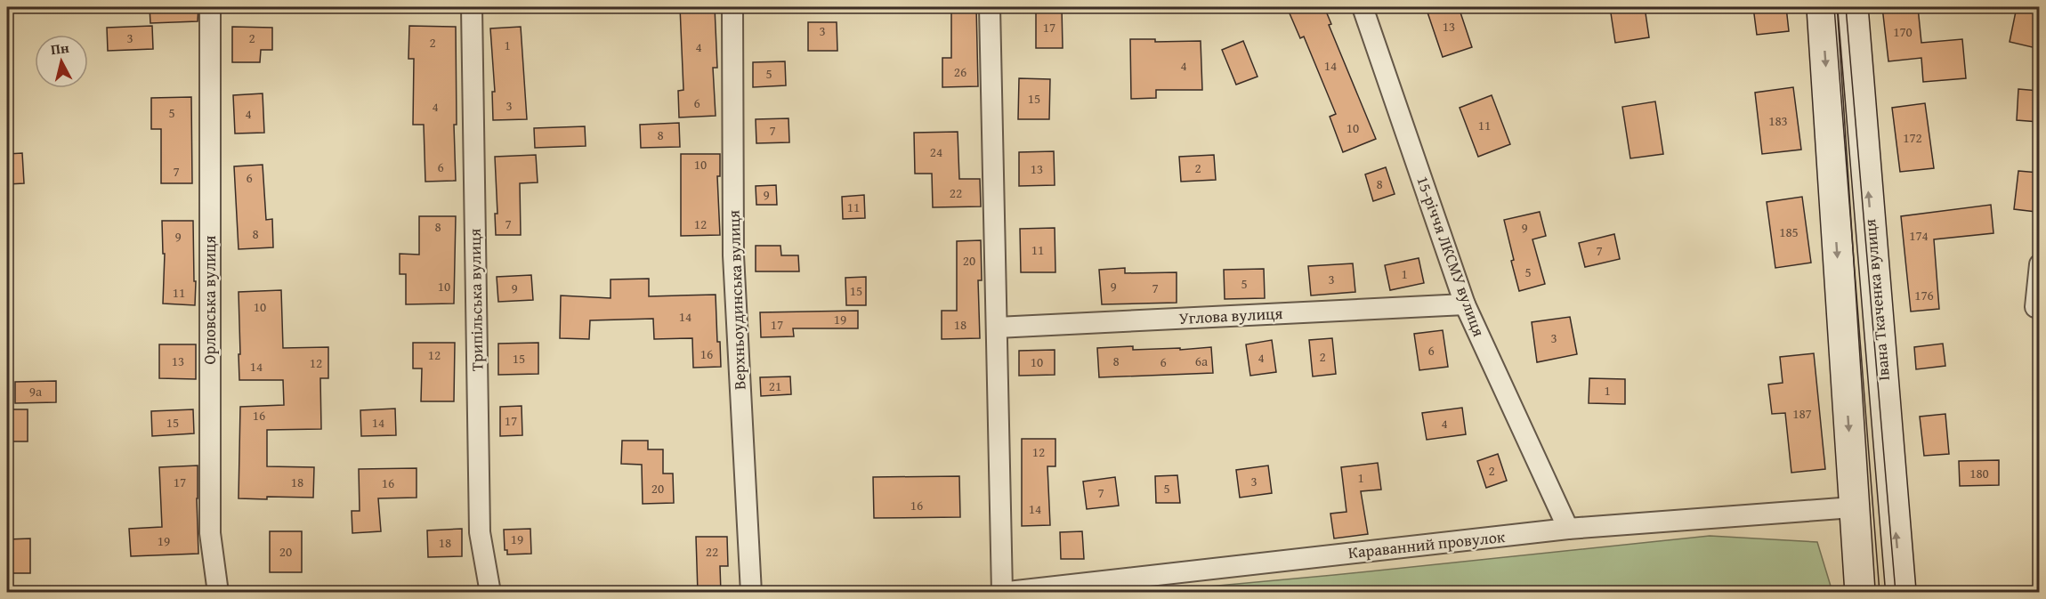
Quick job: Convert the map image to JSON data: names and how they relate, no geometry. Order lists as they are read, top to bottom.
{
  "streets": {
    "main road": ["Івана Ткаченка вулиця"],
    "street": [
      "15-річчя ЛКСМУ вулиця",
      "Орловська вулиця",
      "Трипільська вулиця",
      "Верхньоудинська вулиця",
      "Углова вулиця",
      "Караванний провулок"
    ]
  },
  "crossings": [
    ["15-річчя ЛКСМУ вулиця", "Углова вулиця"],
    ["15-річчя ЛКСМУ вулиця", "Караванний провулок"]
  ],
  "house_numbers": [
    "13",
    "17",
    "3",
    "170",
    "3",
    "2",
    "2",
    "1",
    "4",
    "4",
    "14",
    "26",
    "5",
    "15",
    "6",
    "3",
    "4",
    "5",
    "4",
    "183",
    "11",
    "10",
    "7",
    "8",
    "172",
    "24",
    "10",
    "6",
    "2",
    "13",
    "7",
    "6",
    "8",
    "22",
    "9",
    "11",
    "7",
    "12",
    "8",
    "9",
    "185",
    "8",
    "174",
    "9",
    "11",
    "7",
    "20",
    "5",
    "1",
    "3",
    "5",
    "10",
    "9",
    "9",
    "7",
    "15",
    "11",
    "176",
    "10",
    "14",
    "19",
    "17",
    "18",
    "3",
    "6",
    "16",
    "12",
    "2",
    "4",
    "15",
    "13",
    "8",
    "6а",
    "10",
    "6",
    "12",
    "14",
    "21",
    "1",
    "9а",
    "187",
    "16",
    "17",
    "15",
    "14",
    "4",
    "12",
    "2",
    "180",
    "1",
    "3",
    "17",
    "18",
    "16",
    "20",
    "5",
    "7",
    "16",
    "14",
    "19",
    "19",
    "18",
    "20",
    "22"
  ],
  "north": "top"
}
